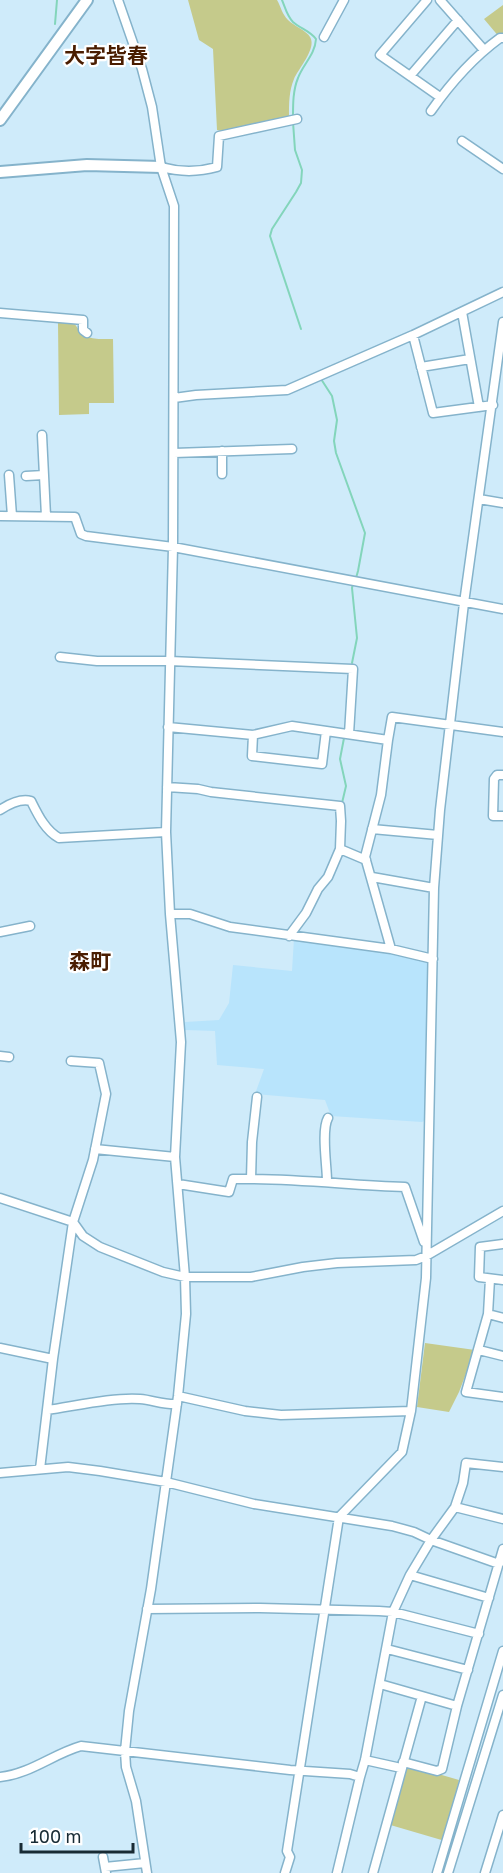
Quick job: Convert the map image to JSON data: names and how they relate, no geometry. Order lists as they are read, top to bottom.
{
  "districts": ["大字皆春", "森町"],
  "scale_bar": "100 m"
}
